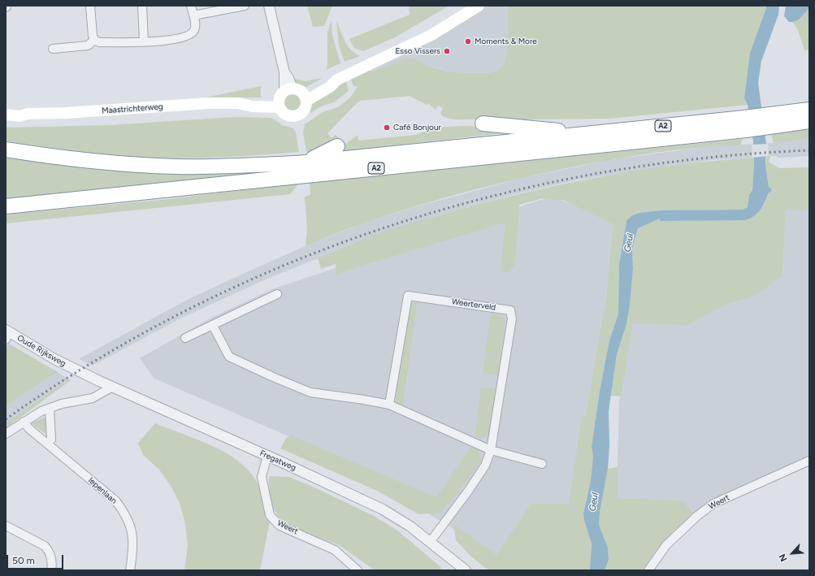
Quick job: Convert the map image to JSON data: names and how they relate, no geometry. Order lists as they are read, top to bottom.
{
  "streets": {
    "highway": ["A2"],
    "main road": ["Maastrichterweg"],
    "street": [
      "Weerterveld",
      "Oude Rijksweg",
      "Fregatweg",
      "Iepenlaan",
      "Weert"
    ]
  },
  "crossings": [
    ["Weerterveld", "Fregatweg"],
    ["Oude Rijksweg", "Fregatweg"],
    ["Fregatweg", "Weert"]
  ],
  "water": ["Geul"],
  "places": ["Moments & More", "Esso Vissers", "Café Bonjour"],
  "scale_bar": "50 m",
  "north": "bottom left"
}
